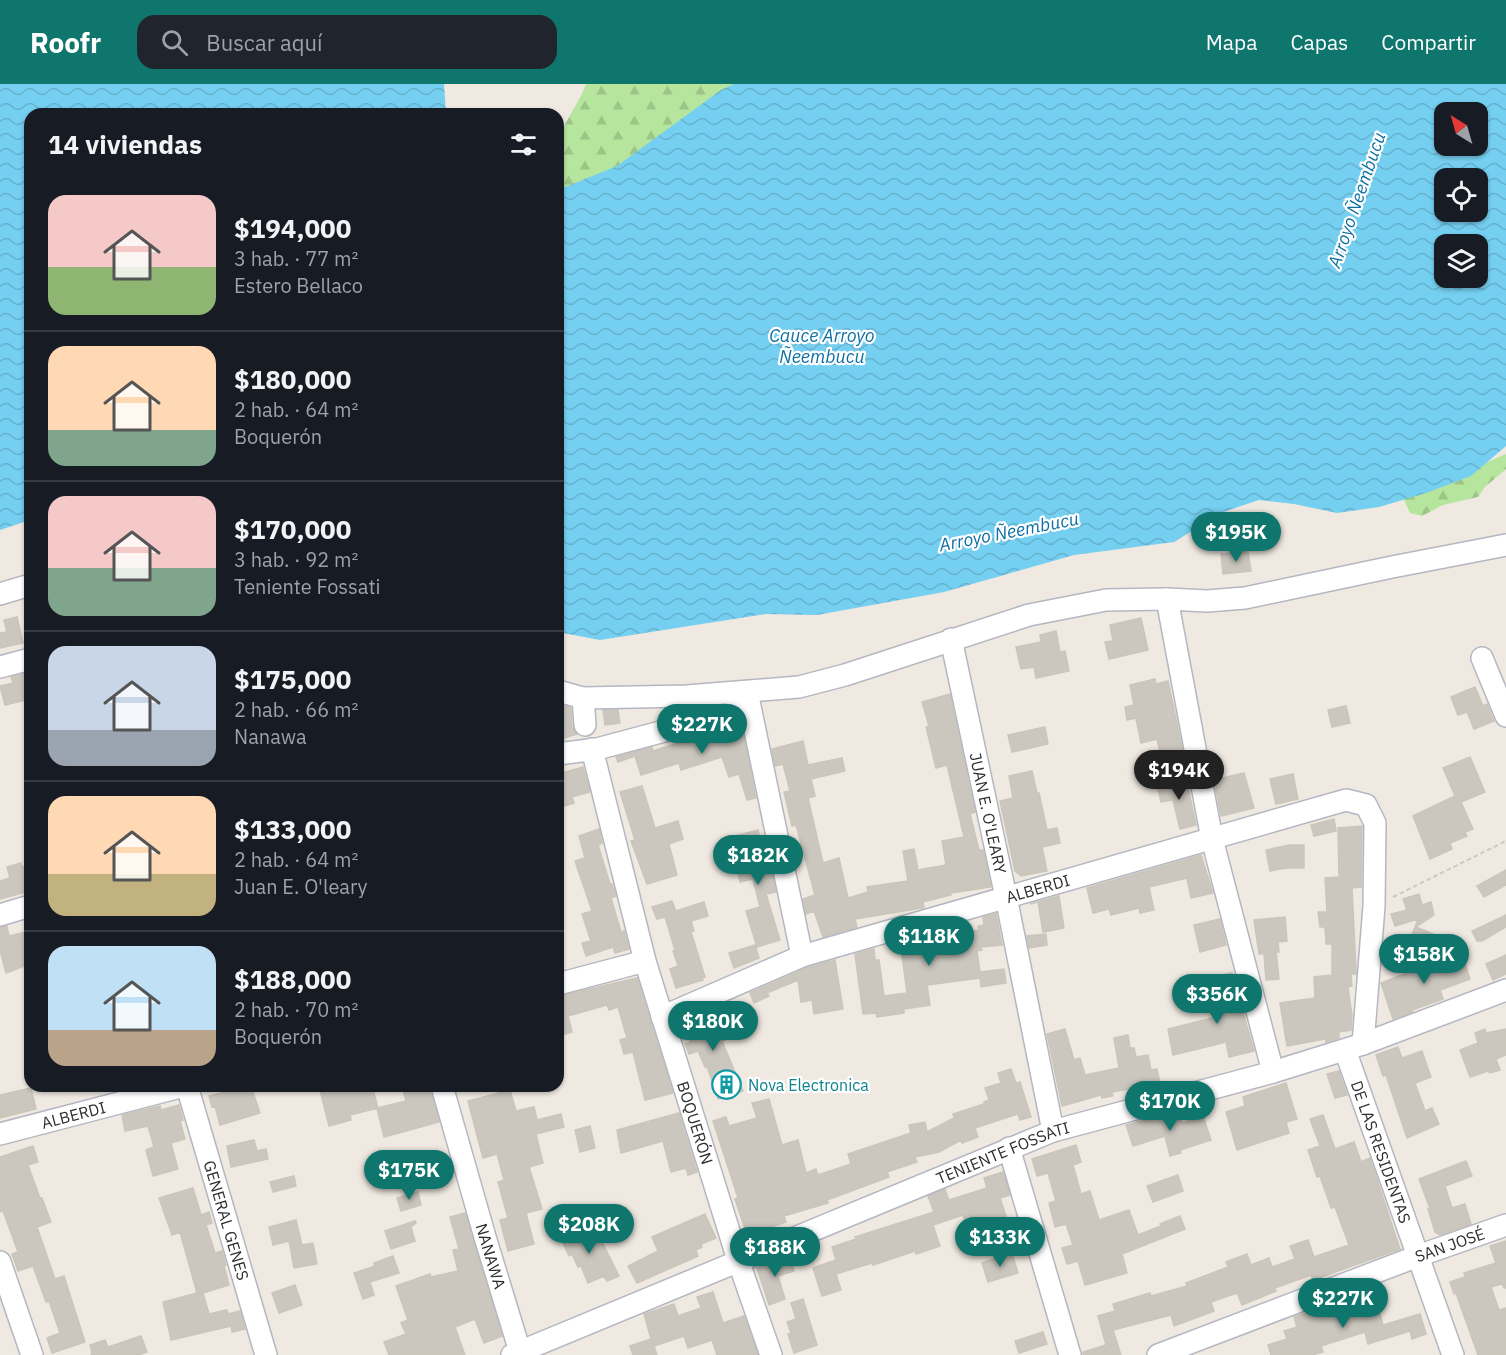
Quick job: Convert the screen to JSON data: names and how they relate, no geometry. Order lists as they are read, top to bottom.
{
  "streets": {
    "street": [
      "JUAN E. O'LEARY",
      "ALBERDI",
      "BOQUERÓN",
      "DE LAS RESIDENTAS",
      "TENIENTE FOSSATI",
      "GENERAL GENES",
      "SAN JOSÉ",
      "NANAWA"
    ]
  },
  "crossings": [
    ["JUAN E. O'LEARY", "ALBERDI"],
    ["JUAN E. O'LEARY", "TENIENTE FOSSATI"],
    ["ALBERDI", "BOQUERÓN"],
    ["ALBERDI", "DE LAS RESIDENTAS"],
    ["BOQUERÓN", "TENIENTE FOSSATI"],
    ["DE LAS RESIDENTAS", "TENIENTE FOSSATI"],
    ["DE LAS RESIDENTAS", "SAN JOSÉ"],
    ["TENIENTE FOSSATI", "NANAWA"]
  ],
  "water": ["Arroyo Ñeembucu", "Cauce Arroyo Ñeembucu"],
  "places": {
    "building": ["Nova Electronica"]
  },
  "north": "top left",
  "page": {
    "header": "Roofr",
    "search": "Buscar aquí",
    "nav": ["Mapa", "Capas", "Compartir"],
    "heading": "14 viviendas",
    "list": [
      {
        "name": "$194,000",
        "note": "3 hab. · 77 m² · Estero Bellaco"
      },
      {
        "name": "$180,000",
        "note": "2 hab. · 64 m² · Boquerón"
      },
      {
        "name": "$170,000",
        "note": "3 hab. · 92 m² · Teniente Fossati"
      },
      {
        "name": "$175,000",
        "note": "2 hab. · 66 m² · Nanawa"
      },
      {
        "name": "$133,000",
        "note": "2 hab. · 64 m² · Juan E. O'leary"
      },
      {
        "name": "$188,000",
        "note": "2 hab. · 70 m² · Boquerón"
      }
    ],
    "price": [
      "$195K",
      "$227K",
      "$194K",
      "$182K",
      "$118K",
      "$158K",
      "$356K",
      "$180K",
      "$170K",
      "$175K",
      "$208K",
      "$133K",
      "$188K",
      "$227K"
    ]
  }
}
